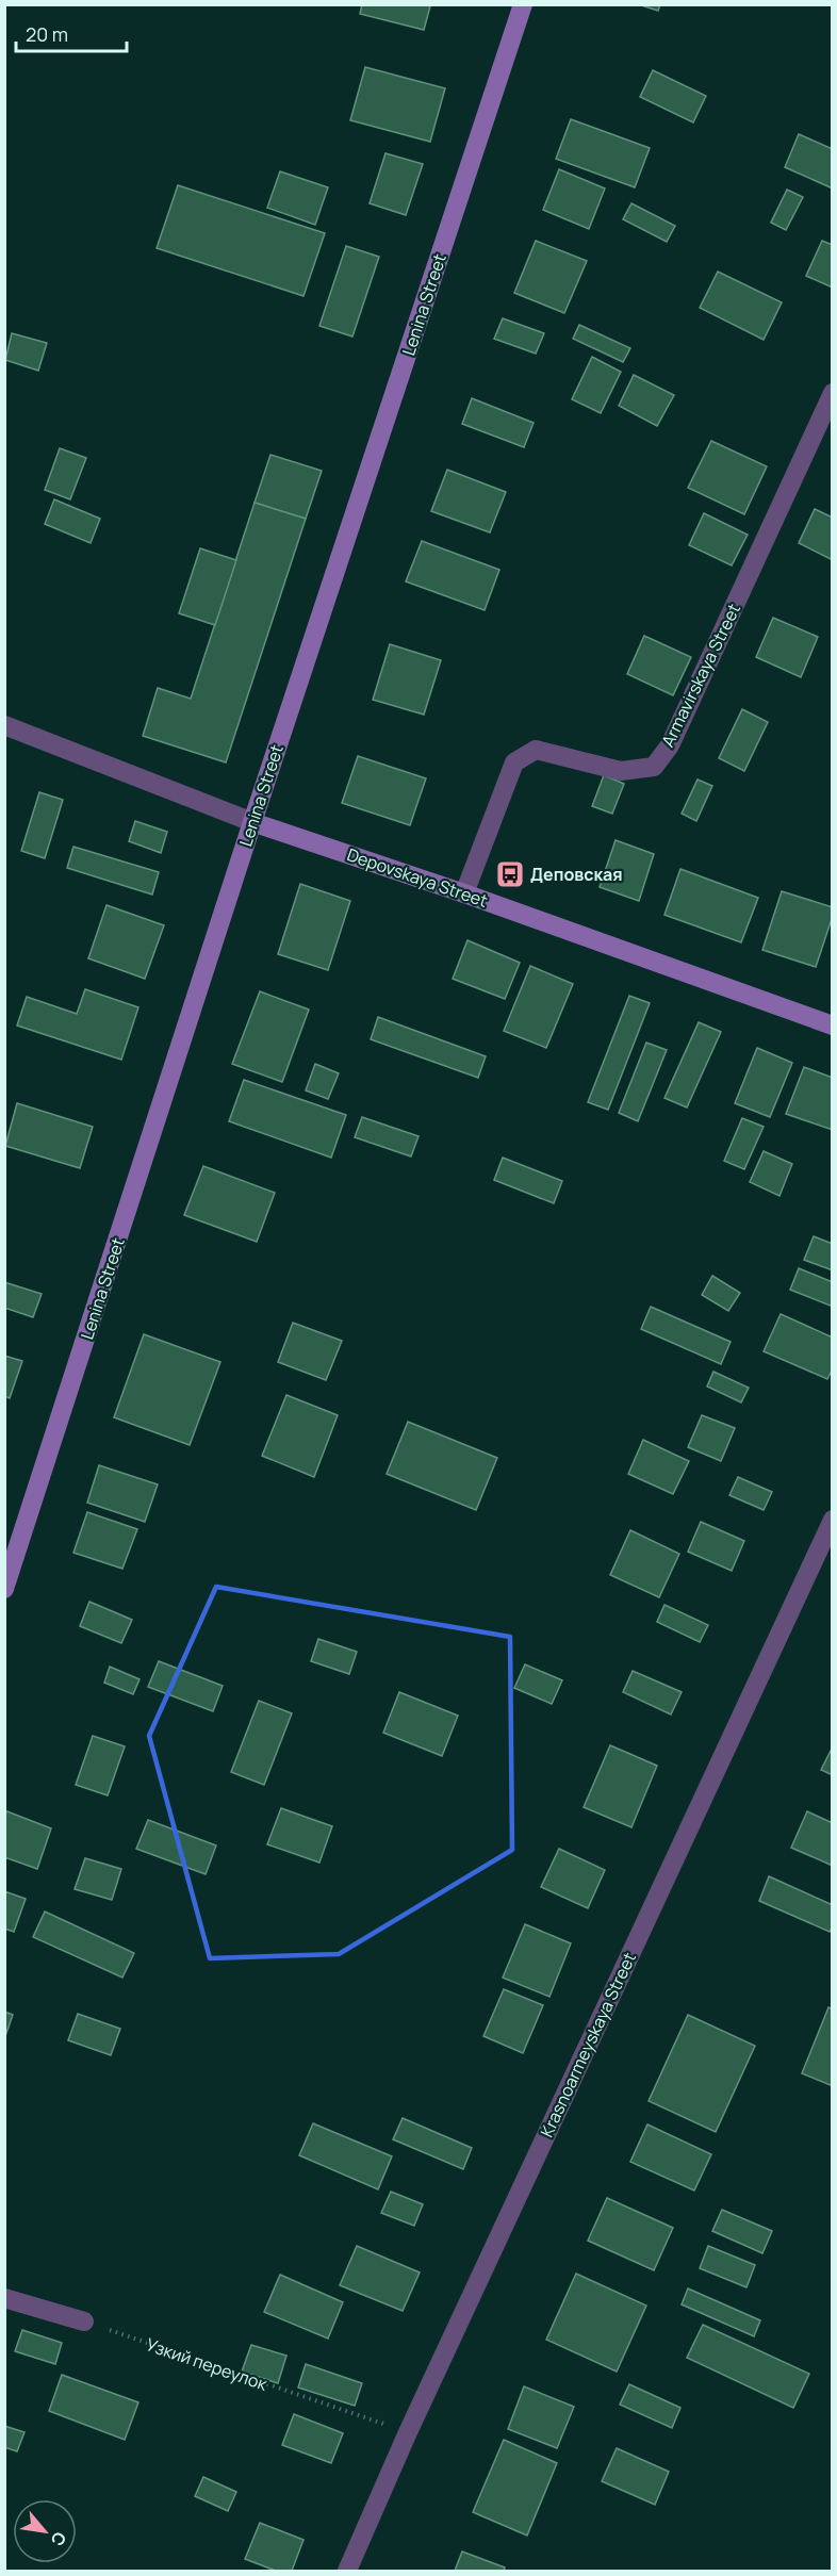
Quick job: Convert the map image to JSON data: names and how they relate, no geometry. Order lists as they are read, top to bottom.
{
  "streets": {
    "main road": ["Lenina Street", "Depovskaya Street"],
    "street": ["Armavirskaya Street", "Krasnoarmeyskaya Street"],
    "path": ["Узкий переулок"]
  },
  "crossings": [
    ["Lenina Street", "Depovskaya Street"],
    ["Armavirskaya Street", "Depovskaya Street"],
    ["Krasnoarmeyskaya Street", "Узкий переулок"]
  ],
  "places": {
    "bus stop": ["Деповская"]
  },
  "scale_bar": "20 m",
  "north": "bottom right"
}
